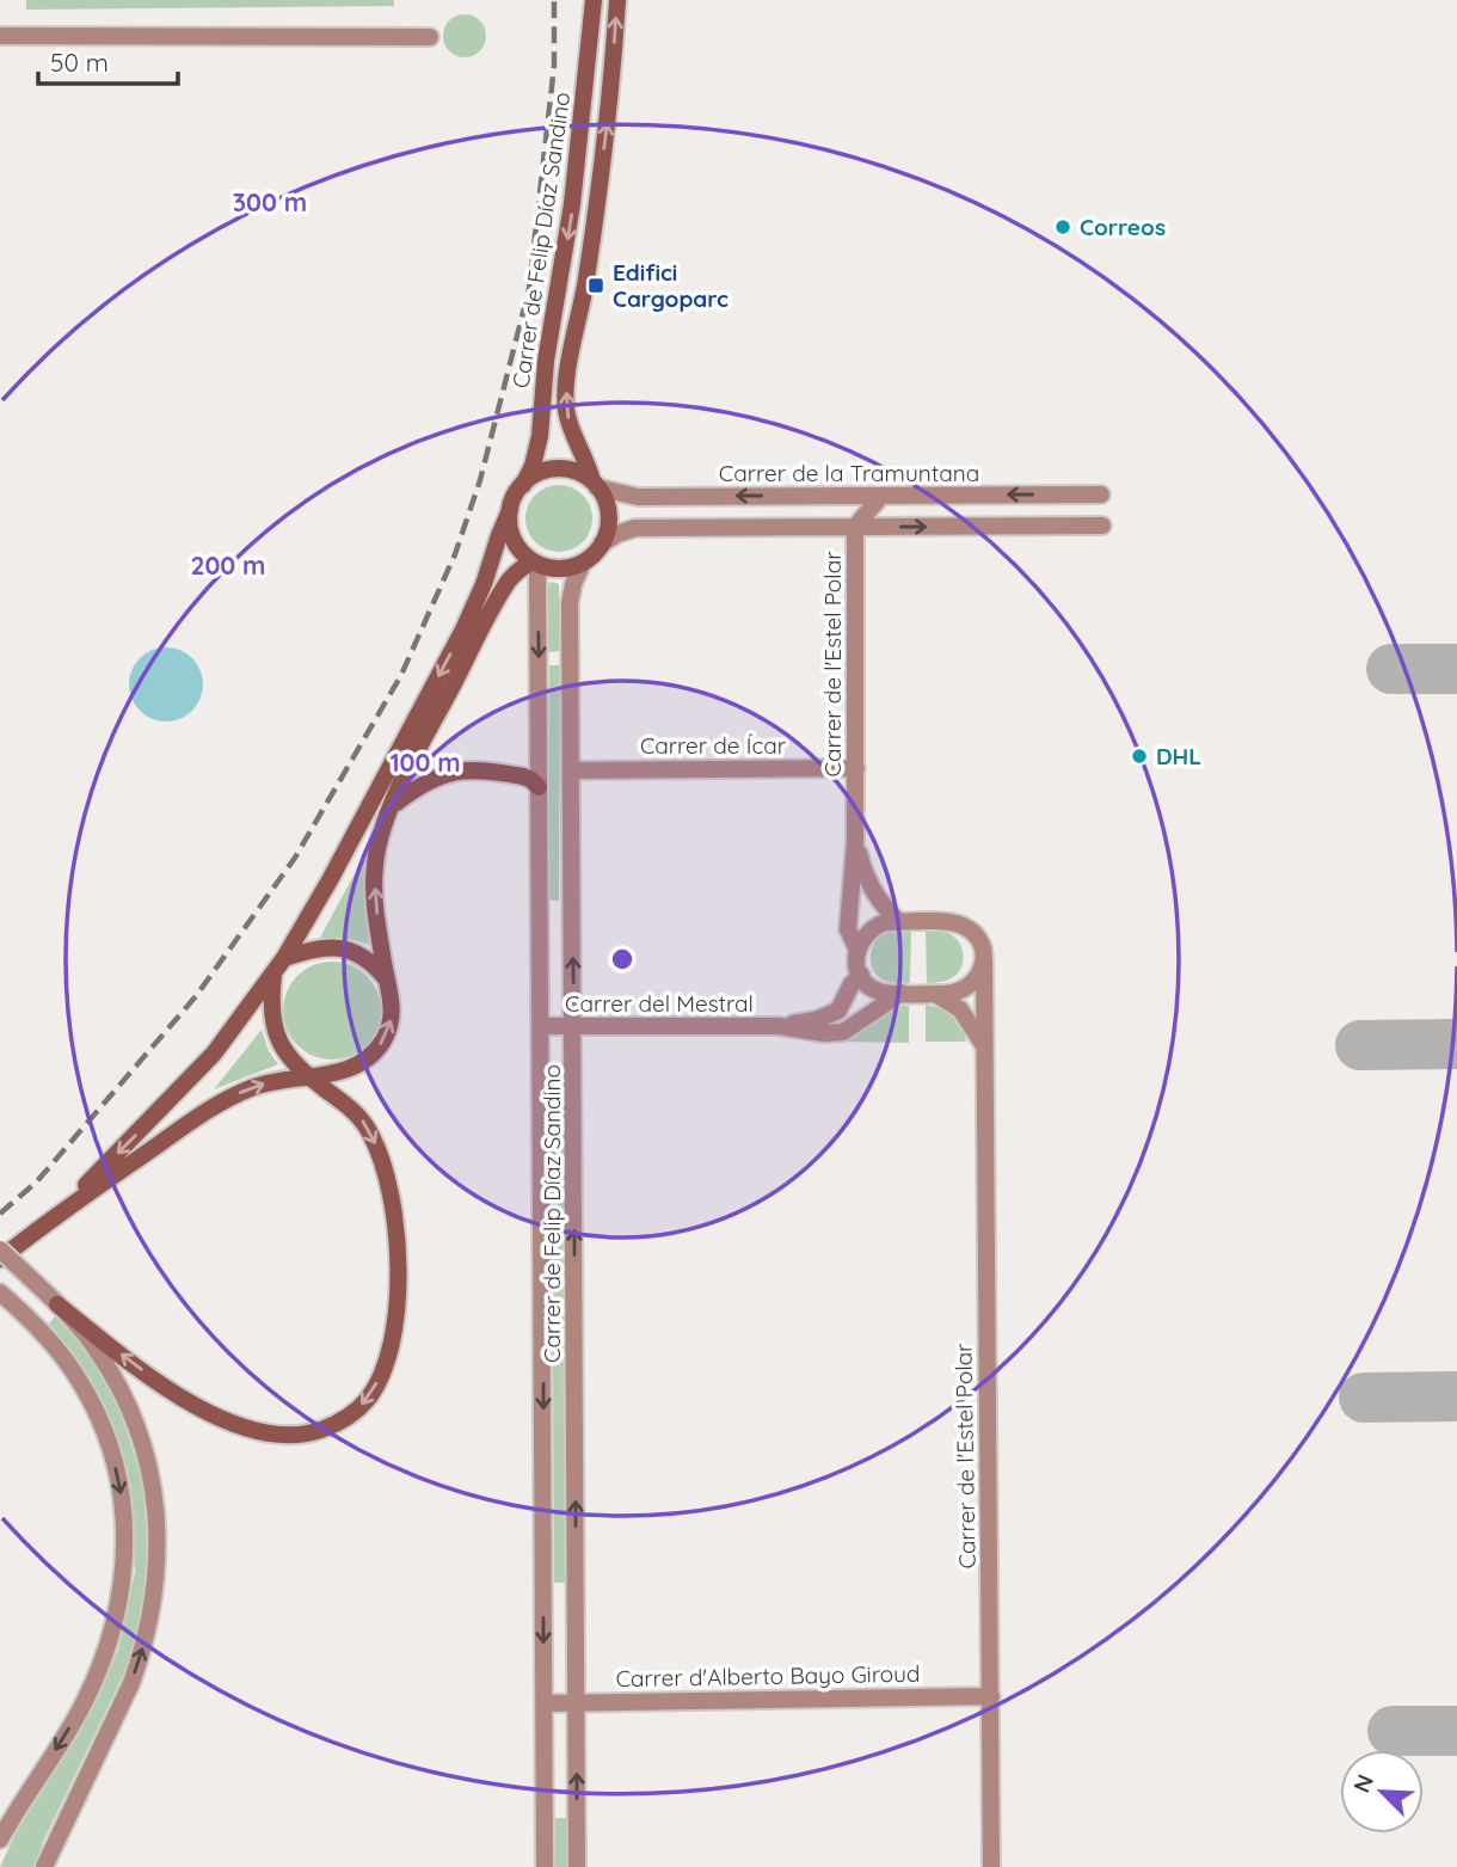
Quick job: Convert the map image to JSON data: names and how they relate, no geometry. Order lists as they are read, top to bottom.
{
  "streets": {
    "main road": ["Carrer de Felip Díaz Sandino"],
    "street": [
      "Carrer de la Tramuntana",
      "Carrer de l'Estel Polar",
      "Carrer de Ícar",
      "Carrer del Mestral",
      "Carrer d'Alberto Bayo Giroud"
    ]
  },
  "crossings": [
    ["Carrer de Felip Díaz Sandino", "Carrer de la Tramuntana"],
    ["Carrer de Felip Díaz Sandino", "Carrer de Ícar"],
    ["Carrer de Felip Díaz Sandino", "Carrer del Mestral"],
    ["Carrer de Felip Díaz Sandino", "Carrer d'Alberto Bayo Giroud"],
    ["Carrer de la Tramuntana", "Carrer de l'Estel Polar"],
    ["Carrer de l'Estel Polar", "Carrer de Ícar"],
    ["Carrer de l'Estel Polar", "Carrer del Mestral"],
    ["Carrer de l'Estel Polar", "Carrer d'Alberto Bayo Giroud"]
  ],
  "places": {
    "other": ["Correos", "DHL"],
    "transit": ["Edifici Cargoparc"]
  },
  "scale_bar": "50 m",
  "north": "top left",
  "rings": ["300 m", "200 m", "100 m"]
}
